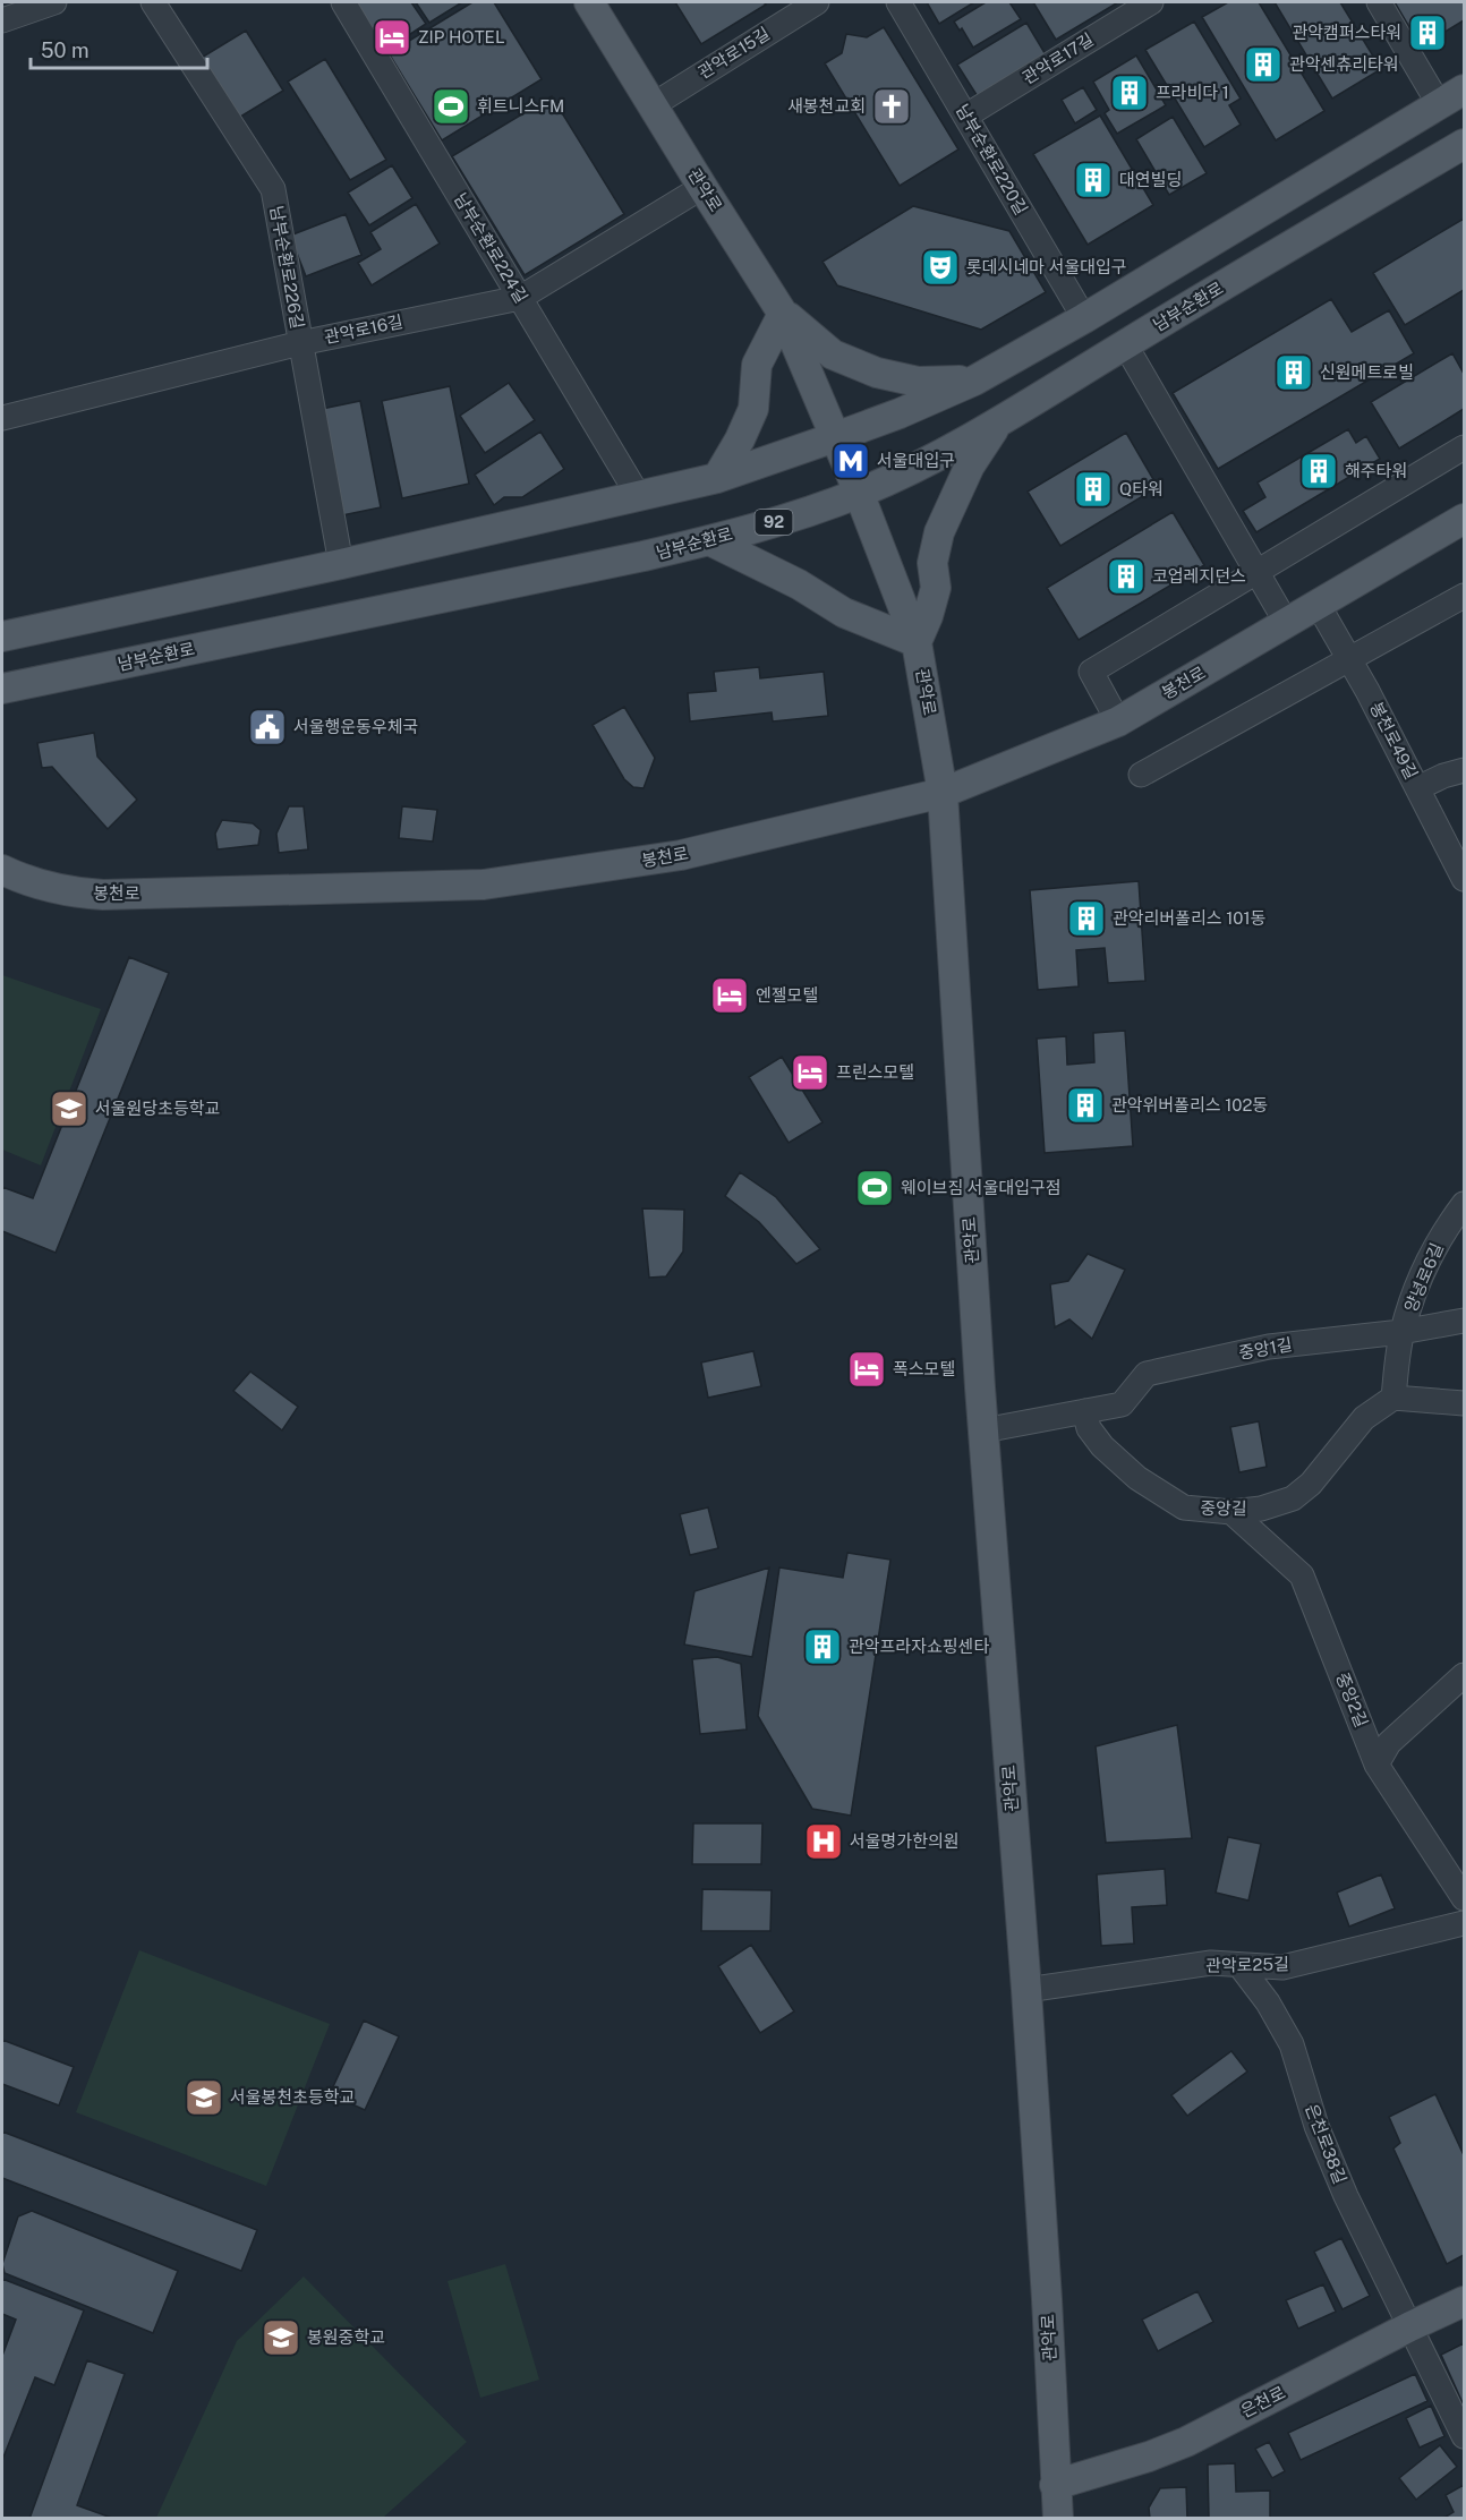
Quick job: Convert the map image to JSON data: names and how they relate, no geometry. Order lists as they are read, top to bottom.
{
  "streets": {
    "main road": [
      "관악로",
      "남부순환로",
      "92",
      "봉천로",
      "은천로"
    ],
    "street": [
      "관악로15길",
      "관악로17길",
      "남부순환로220길",
      "남부순환로224길",
      "남부순환로226길",
      "관악로16길",
      "봉천로49길",
      "양녕로6길",
      "중앙1길",
      "중앙길",
      "중앙2길",
      "관악로25길",
      "은천로38길"
    ]
  },
  "crossings": [
    ["관악로15길", "관악로"],
    ["관악로17길", "남부순환로220길"],
    ["관악로", "남부순환로"],
    ["관악로", "관악로16길"],
    ["관악로", "봉천로"],
    ["관악로", "관악로25길"],
    ["관악로", "은천로"],
    ["남부순환로224길", "관악로16길"],
    ["남부순환로226길", "관악로16길"],
    ["봉천로", "봉천로49길"],
    ["양녕로6길", "중앙1길"],
    ["양녕로6길", "중앙길"],
    ["중앙1길", "중앙길"],
    ["중앙길", "중앙2길"],
    ["관악로25길", "은천로38길"],
    ["은천로38길", "은천로"]
  ],
  "places": {
    "building": [
      "관악캠퍼스타워",
      "관악센츄리타워",
      "프라비다 1",
      "대연빌딩",
      "신원메트로빌",
      "해주타워",
      "Q타워",
      "코업레지던스",
      "관악리버폴리스 101동",
      "관악위버폴리스 102동",
      "관악프라자쇼핑센타"
    ],
    "hotel": [
      "ZIP HOTEL",
      "엔젤모텔",
      "프린스모텔",
      "폭스모텔"
    ],
    "sports": ["휘트니스FM", "웨이브짐 서울대입구점"],
    "church": ["새봉천교회"],
    "theatre": ["롯데시네마 서울대입구"],
    "metro station": ["서울대입구"],
    "public building": ["서울행운동우체국"],
    "school or university": ["서울원당초등학교", "서울봉천초등학교", "봉원중학교"],
    "hospital": ["서울명가한의원"]
  },
  "scale_bar": "50 m"
}
